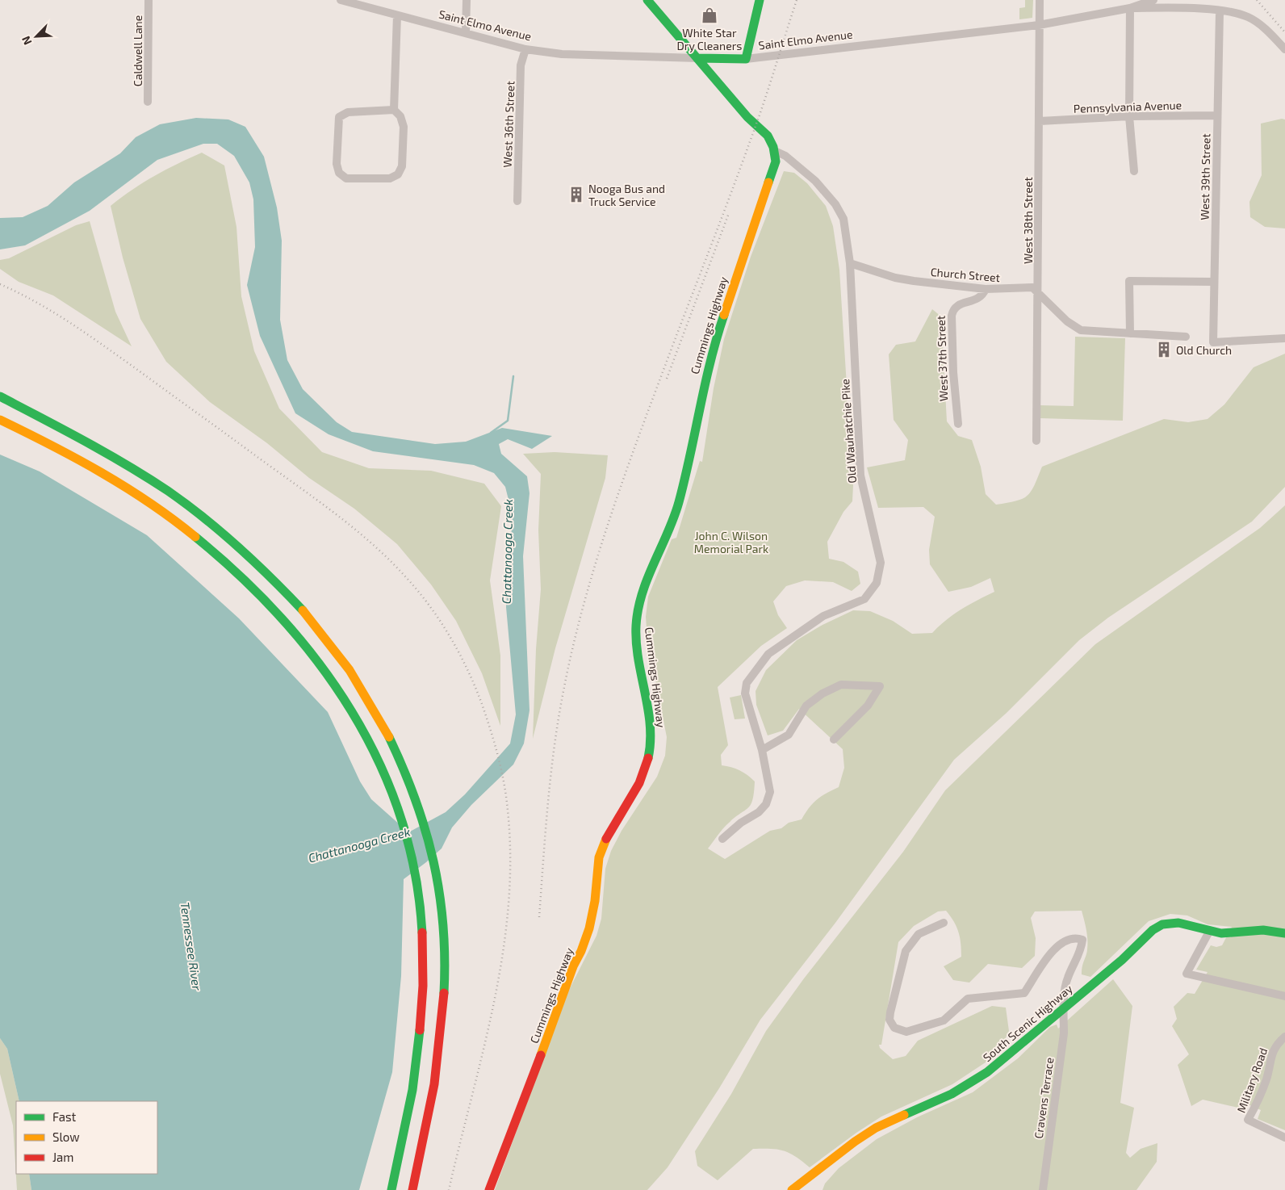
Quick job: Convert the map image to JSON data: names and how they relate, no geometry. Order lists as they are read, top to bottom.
{
  "streets": {
    "main road": ["Saint Elmo Avenue", "Cummings Highway", "South Scenic Highway"],
    "street": [
      "Caldwell Lane",
      "Pennsylvania Avenue",
      "West 36th Street",
      "West 39th Street",
      "West 38th Street",
      "Church Street",
      "West 37th Street",
      "Old Wauhatchie Pike",
      "Military Road",
      "Cravens Terrace"
    ]
  },
  "crossings": [
    ["Saint Elmo Avenue", "West 36th Street"],
    ["Saint Elmo Avenue", "West 38th Street"],
    ["Pennsylvania Avenue", "West 39th Street"],
    ["Pennsylvania Avenue", "West 38th Street"],
    ["West 38th Street", "Church Street"],
    ["Church Street", "West 37th Street"],
    ["Church Street", "Old Wauhatchie Pike"],
    ["Cummings Highway", "Old Wauhatchie Pike"],
    ["South Scenic Highway", "Cravens Terrace"]
  ],
  "water": ["Chattanooga Creek", "Tennessee River"],
  "parks": ["John C. Wilson Memorial Park"],
  "places": {
    "shop": ["White Star Dry Cleaners"],
    "building": ["Nooga Bus and Truck Service", "Old Church"]
  },
  "legend": ["Fast", "Slow", "Jam"],
  "north": "bottom left"
}
